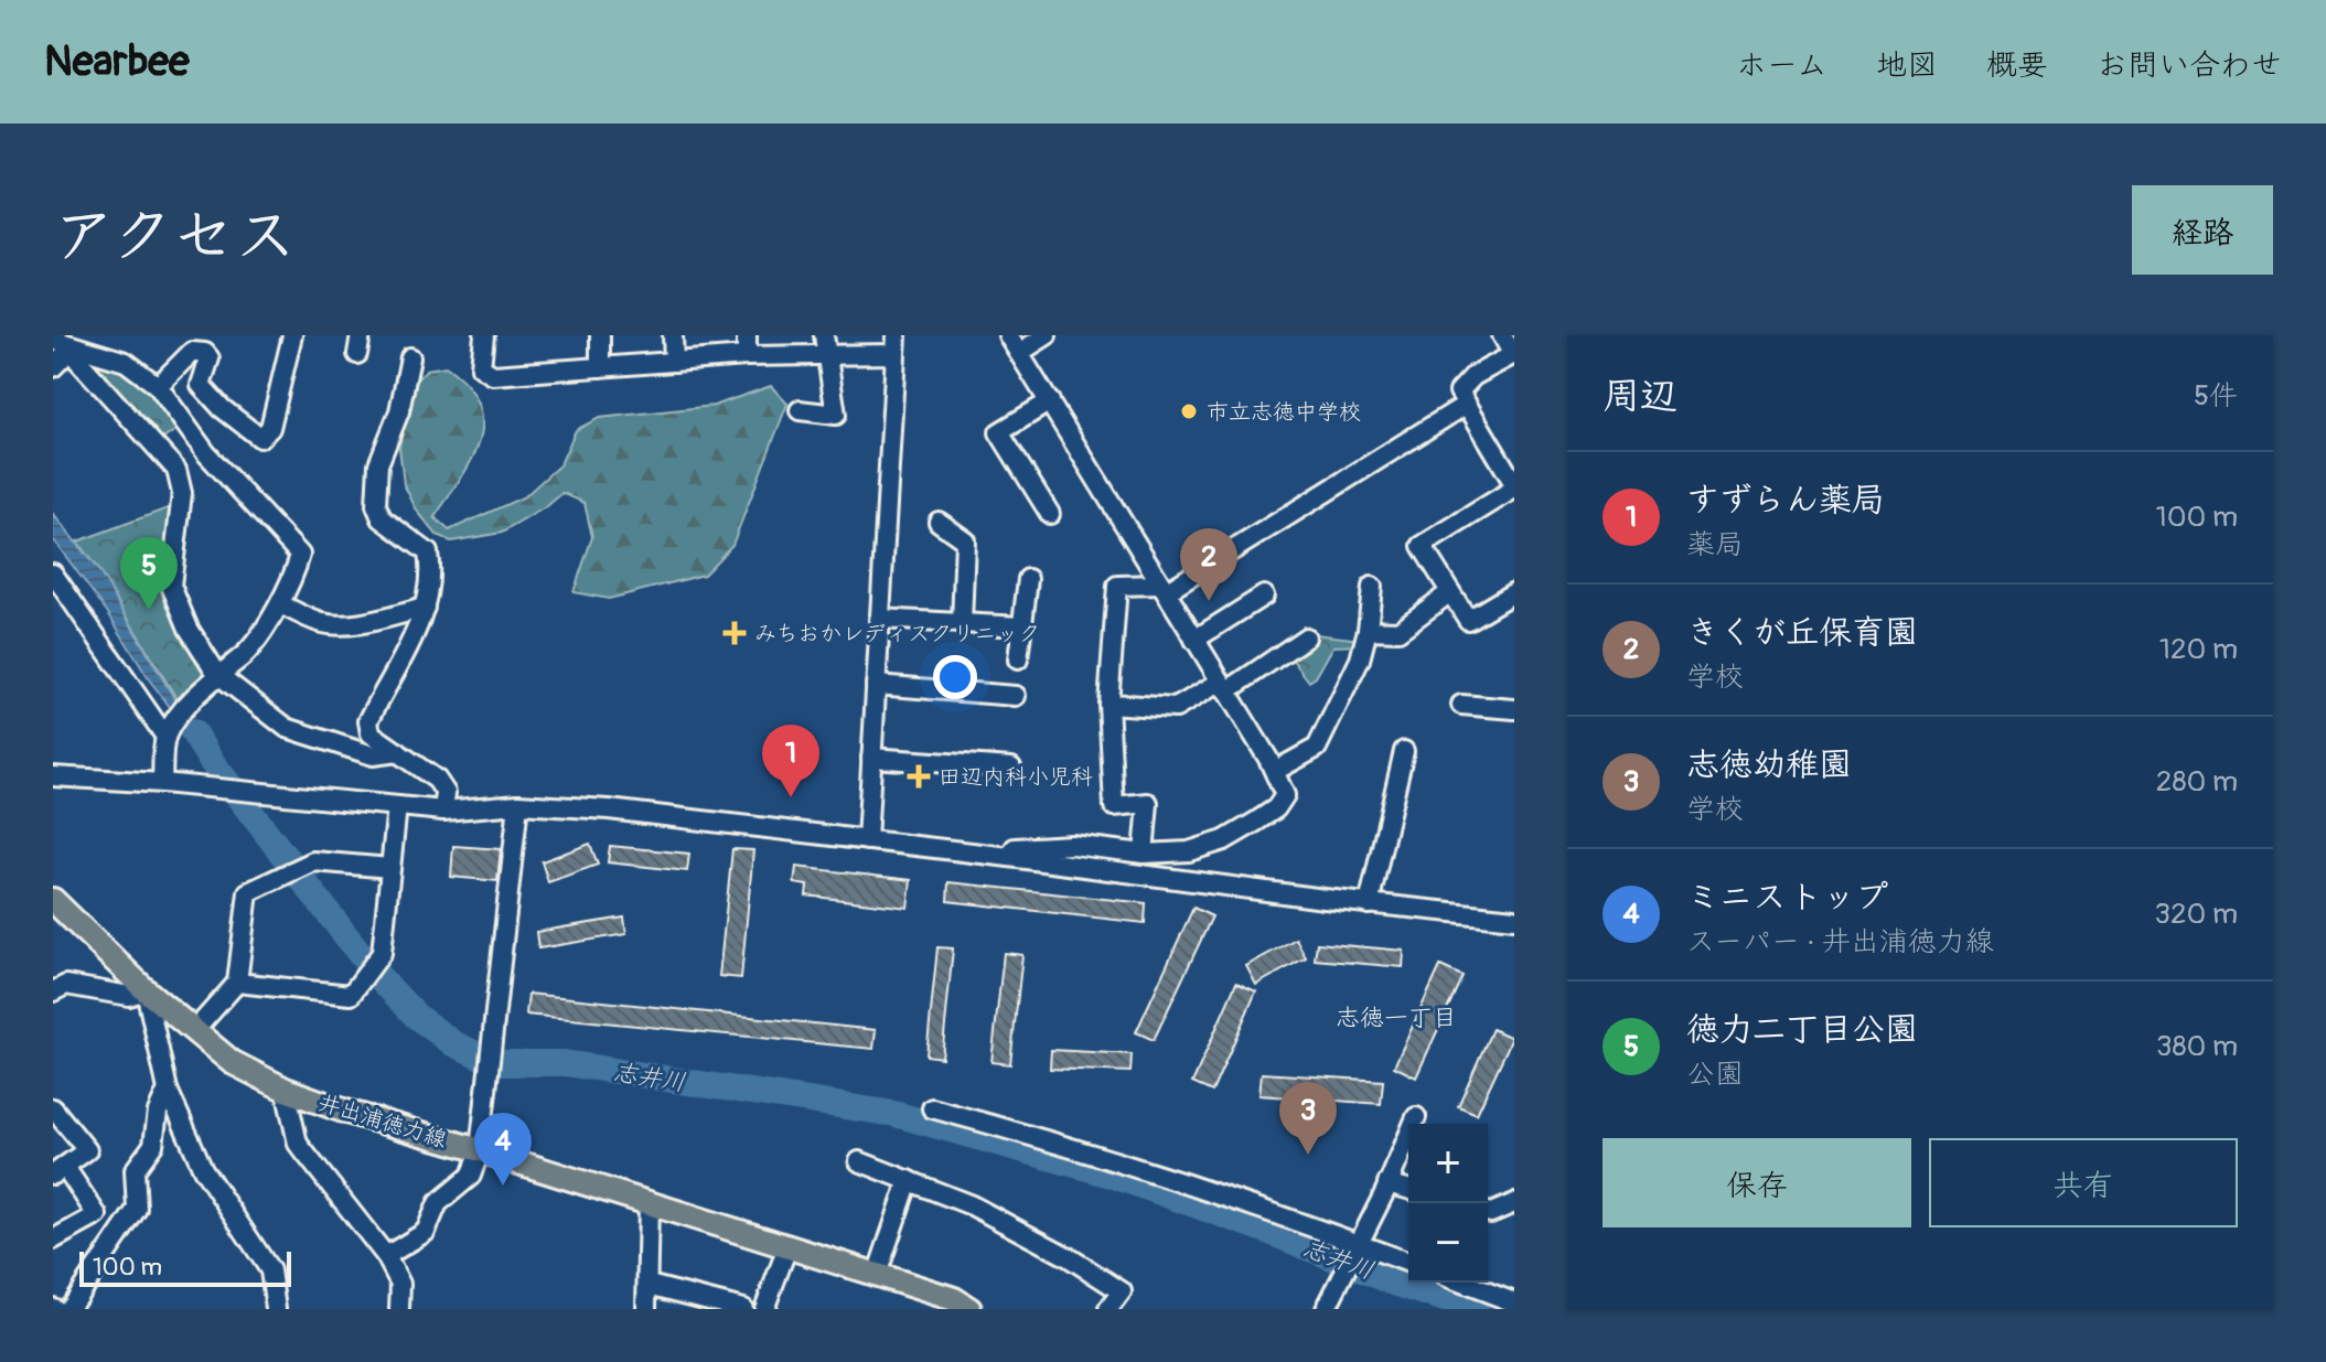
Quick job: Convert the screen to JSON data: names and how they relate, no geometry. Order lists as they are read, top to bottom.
{
  "streets": {
    "main road": ["井出浦徳力線"]
  },
  "districts": ["志徳一丁目"],
  "water": ["志井川"],
  "places": {
    "other": ["市立志徳中学校"],
    "health": ["みちおかレディスクリニック", "田辺内科小児科"]
  },
  "scale_bar": "100 m",
  "page": {
    "header": "Nearbee",
    "nav": [
      "ホーム",
      "地図",
      "概要",
      "お問い合わせ"
    ],
    "title": "アクセス",
    "buttons": [
      "経路",
      ["保存", "共有"]
    ],
    "heading": ["周辺", "5件"],
    "list": [
      {
        "mark": "1",
        "name": "すずらん薬局",
        "note": "薬局",
        "value": "100 m"
      },
      {
        "mark": "2",
        "name": "きくが丘保育園",
        "note": "学校",
        "value": "120 m"
      },
      {
        "mark": "3",
        "name": "志徳幼稚園",
        "note": "学校",
        "value": "280 m"
      },
      {
        "mark": "4",
        "name": "ミニストップ",
        "note": "スーパー · 井出浦徳力線",
        "value": "320 m"
      },
      {
        "mark": "5",
        "name": "徳力二丁目公園",
        "note": "公園",
        "value": "380 m"
      }
    ],
    "pins": [
      "2",
      "5",
      "1",
      "3",
      "4"
    ],
    "map_buttons": ["+", "−"],
    "scale": "100 m"
  }
}
